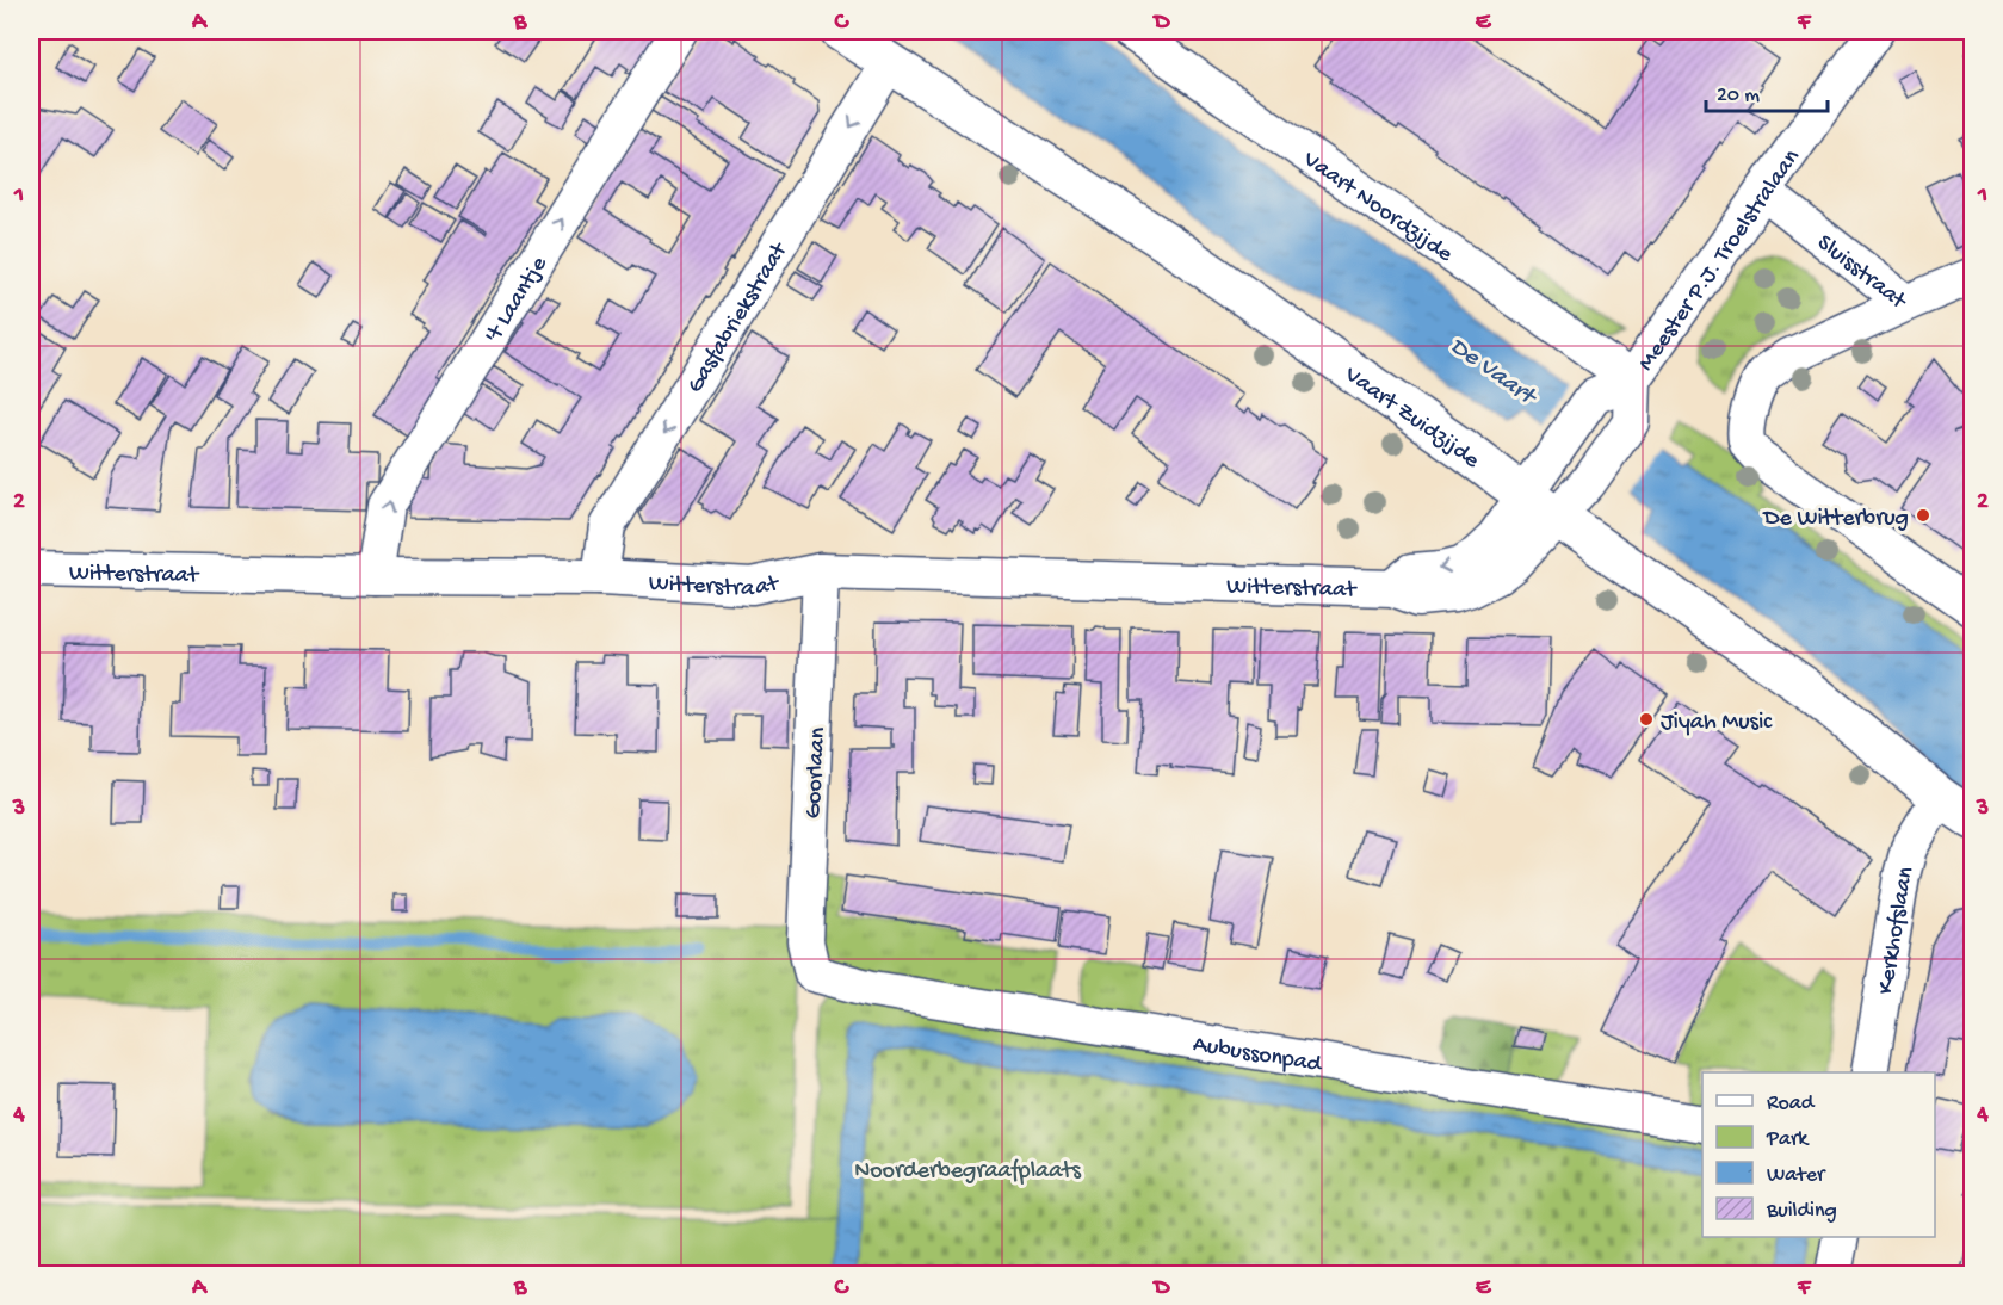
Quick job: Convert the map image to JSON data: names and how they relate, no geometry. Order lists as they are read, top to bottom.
{
  "streets": {
    "main road": ["Vaart Zuidzijde"],
    "street": [
      "Vaart Noordzijde",
      "Meester P.J. Troelstralaan",
      "Sluisstraat",
      "'t Laantje",
      "Gasfabriekstraat",
      "Witterstraat",
      "Goorlaan",
      "Kerkhofslaan",
      "Aubussonpad"
    ]
  },
  "crossings": [
    ["Vaart Noordzijde", "Meester P.J. Troelstralaan"],
    ["Meester P.J. Troelstralaan", "Sluisstraat"],
    ["Meester P.J. Troelstralaan", "Vaart Zuidzijde"],
    ["Meester P.J. Troelstralaan", "Witterstraat"],
    ["'t Laantje", "Witterstraat"],
    ["Gasfabriekstraat", "Vaart Zuidzijde"],
    ["Gasfabriekstraat", "Witterstraat"],
    ["Vaart Zuidzijde", "Witterstraat"],
    ["Vaart Zuidzijde", "Kerkhofslaan"],
    ["Witterstraat", "Goorlaan"],
    ["Goorlaan", "Aubussonpad"]
  ],
  "one_way": ["'t Laantje", "Gasfabriekstraat"],
  "water": ["De Vaart"],
  "parks": ["Noorderbegraafplaats"],
  "places": ["De Witterbrug", "Jiyah Music"],
  "legend": [
    "Road",
    "Park",
    "Water",
    "Building"
  ],
  "scale_bar": "20 m",
  "grid": {
    "columns": [
      "A",
      "B",
      "C",
      "D",
      "E",
      "F"
    ],
    "rows": [
      "1",
      "2",
      "3",
      "4"
    ]
  }
}
